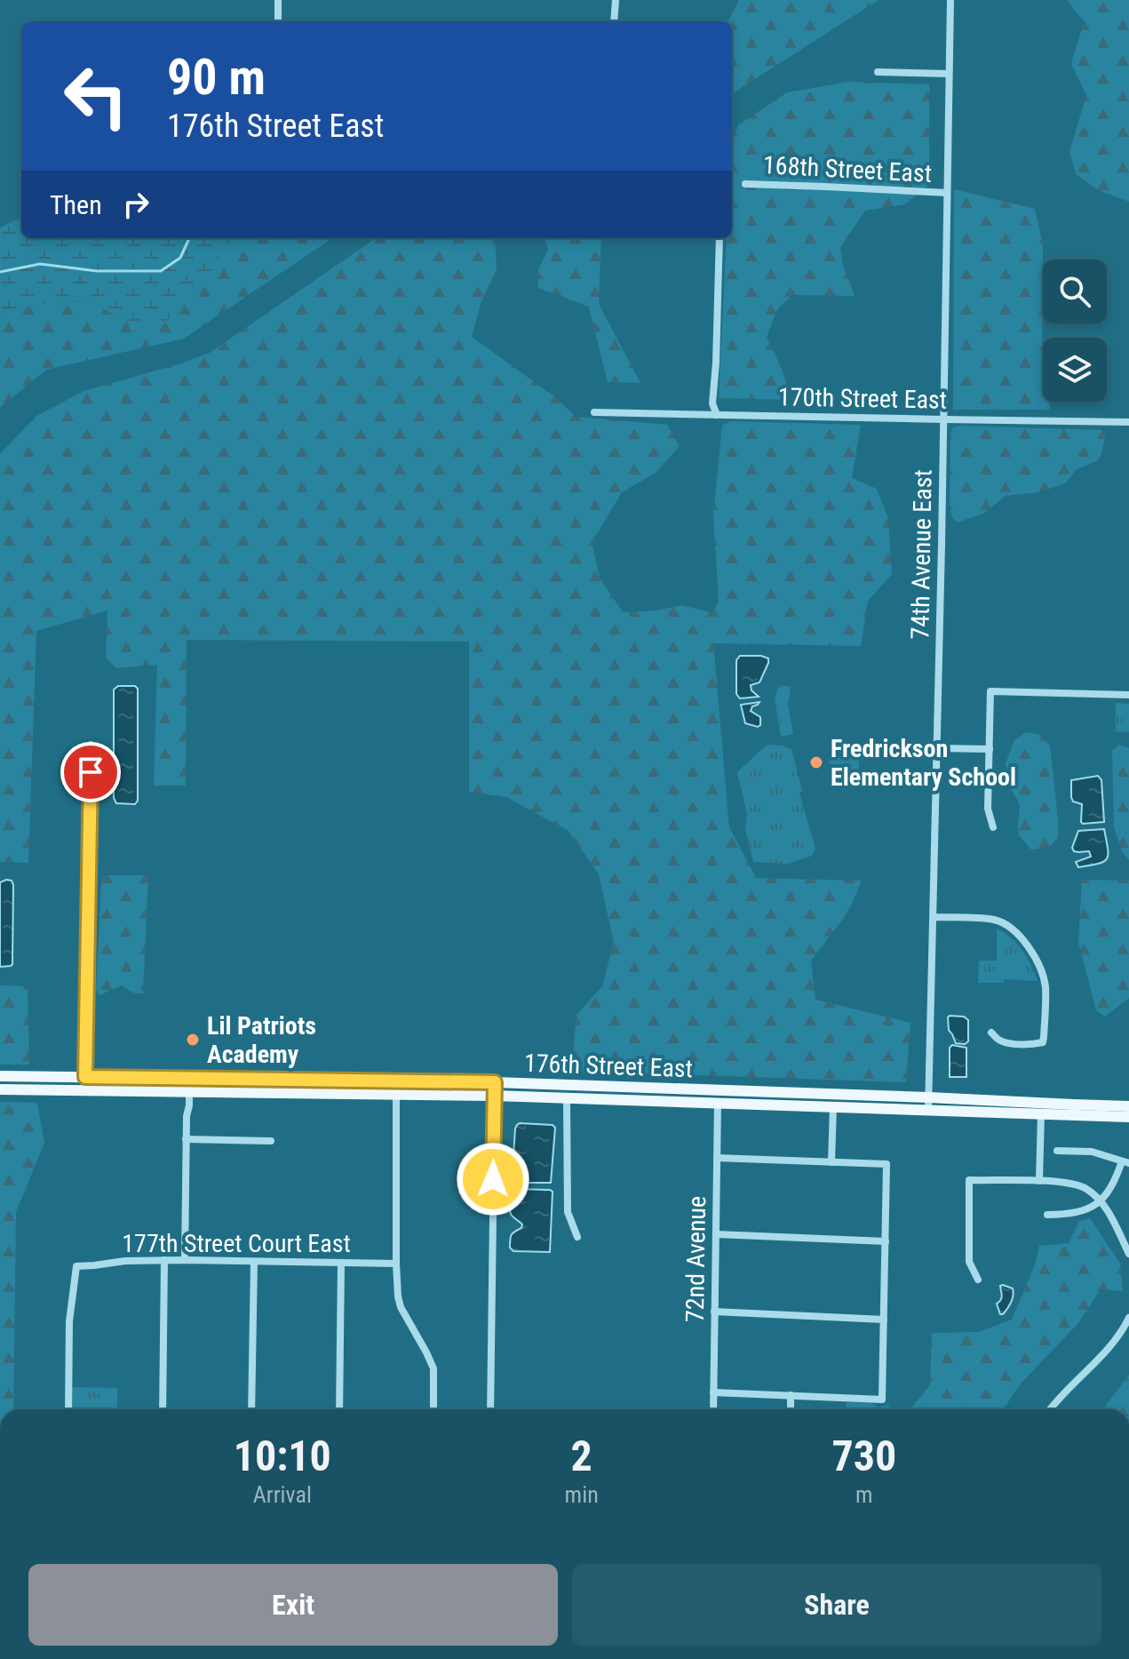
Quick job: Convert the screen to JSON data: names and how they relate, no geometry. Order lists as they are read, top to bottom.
{
  "streets": {
    "main road": ["176th Street East"],
    "street": [
      "168th Street East",
      "170th Street East",
      "74th Avenue East",
      "177th Street Court East",
      "72nd Avenue"
    ]
  },
  "crossings": [
    ["168th Street East", "74th Avenue East"],
    ["170th Street East", "74th Avenue East"],
    ["74th Avenue East", "176th Street East"],
    ["176th Street East", "72nd Avenue"]
  ],
  "places": ["Fredrickson Elementary School", "Lil Patriots Academy"],
  "page": {
    "turn": ["90 m", "176th Street East"],
    "then": "Then",
    "eta": [
      "10:10",
      "Arrival",
      "2",
      "min",
      "730",
      "m"
    ],
    "buttons": ["Exit", "Share"]
  }
}
